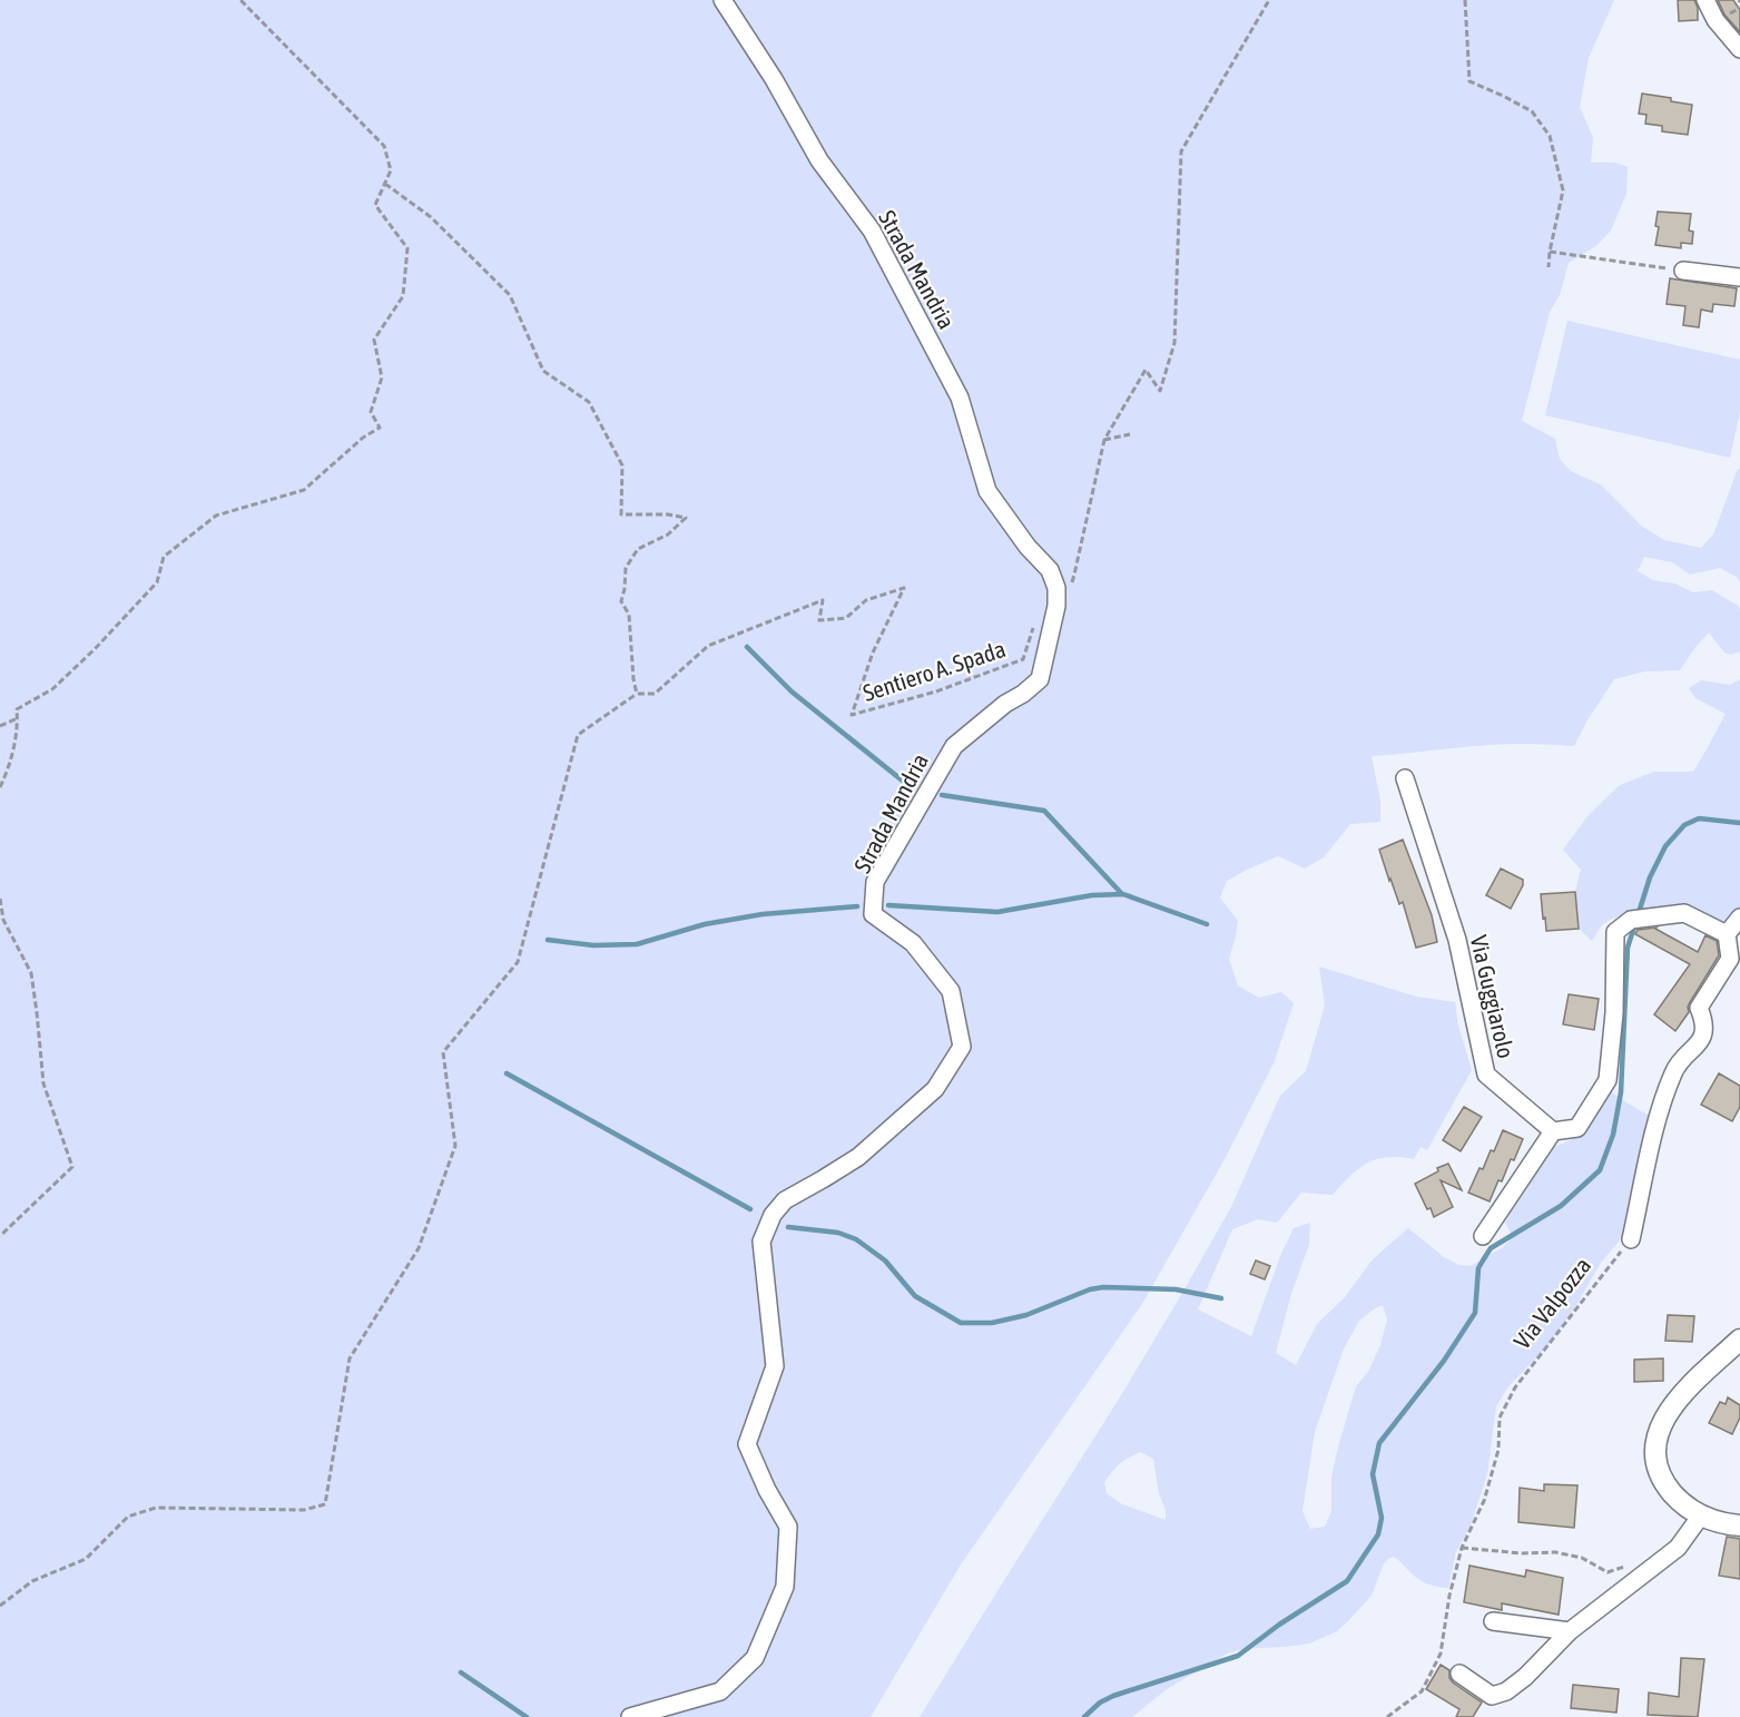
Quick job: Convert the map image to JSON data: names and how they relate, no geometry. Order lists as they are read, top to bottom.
{
  "streets": {
    "street": ["Strada Mandria", "Via Guggiarolo"],
    "path": ["Sentiero A. Spada", "Via Valpozza"]
  },
  "crossings": [
    ["Strada Mandria", "Sentiero A. Spada"]
  ]
}
